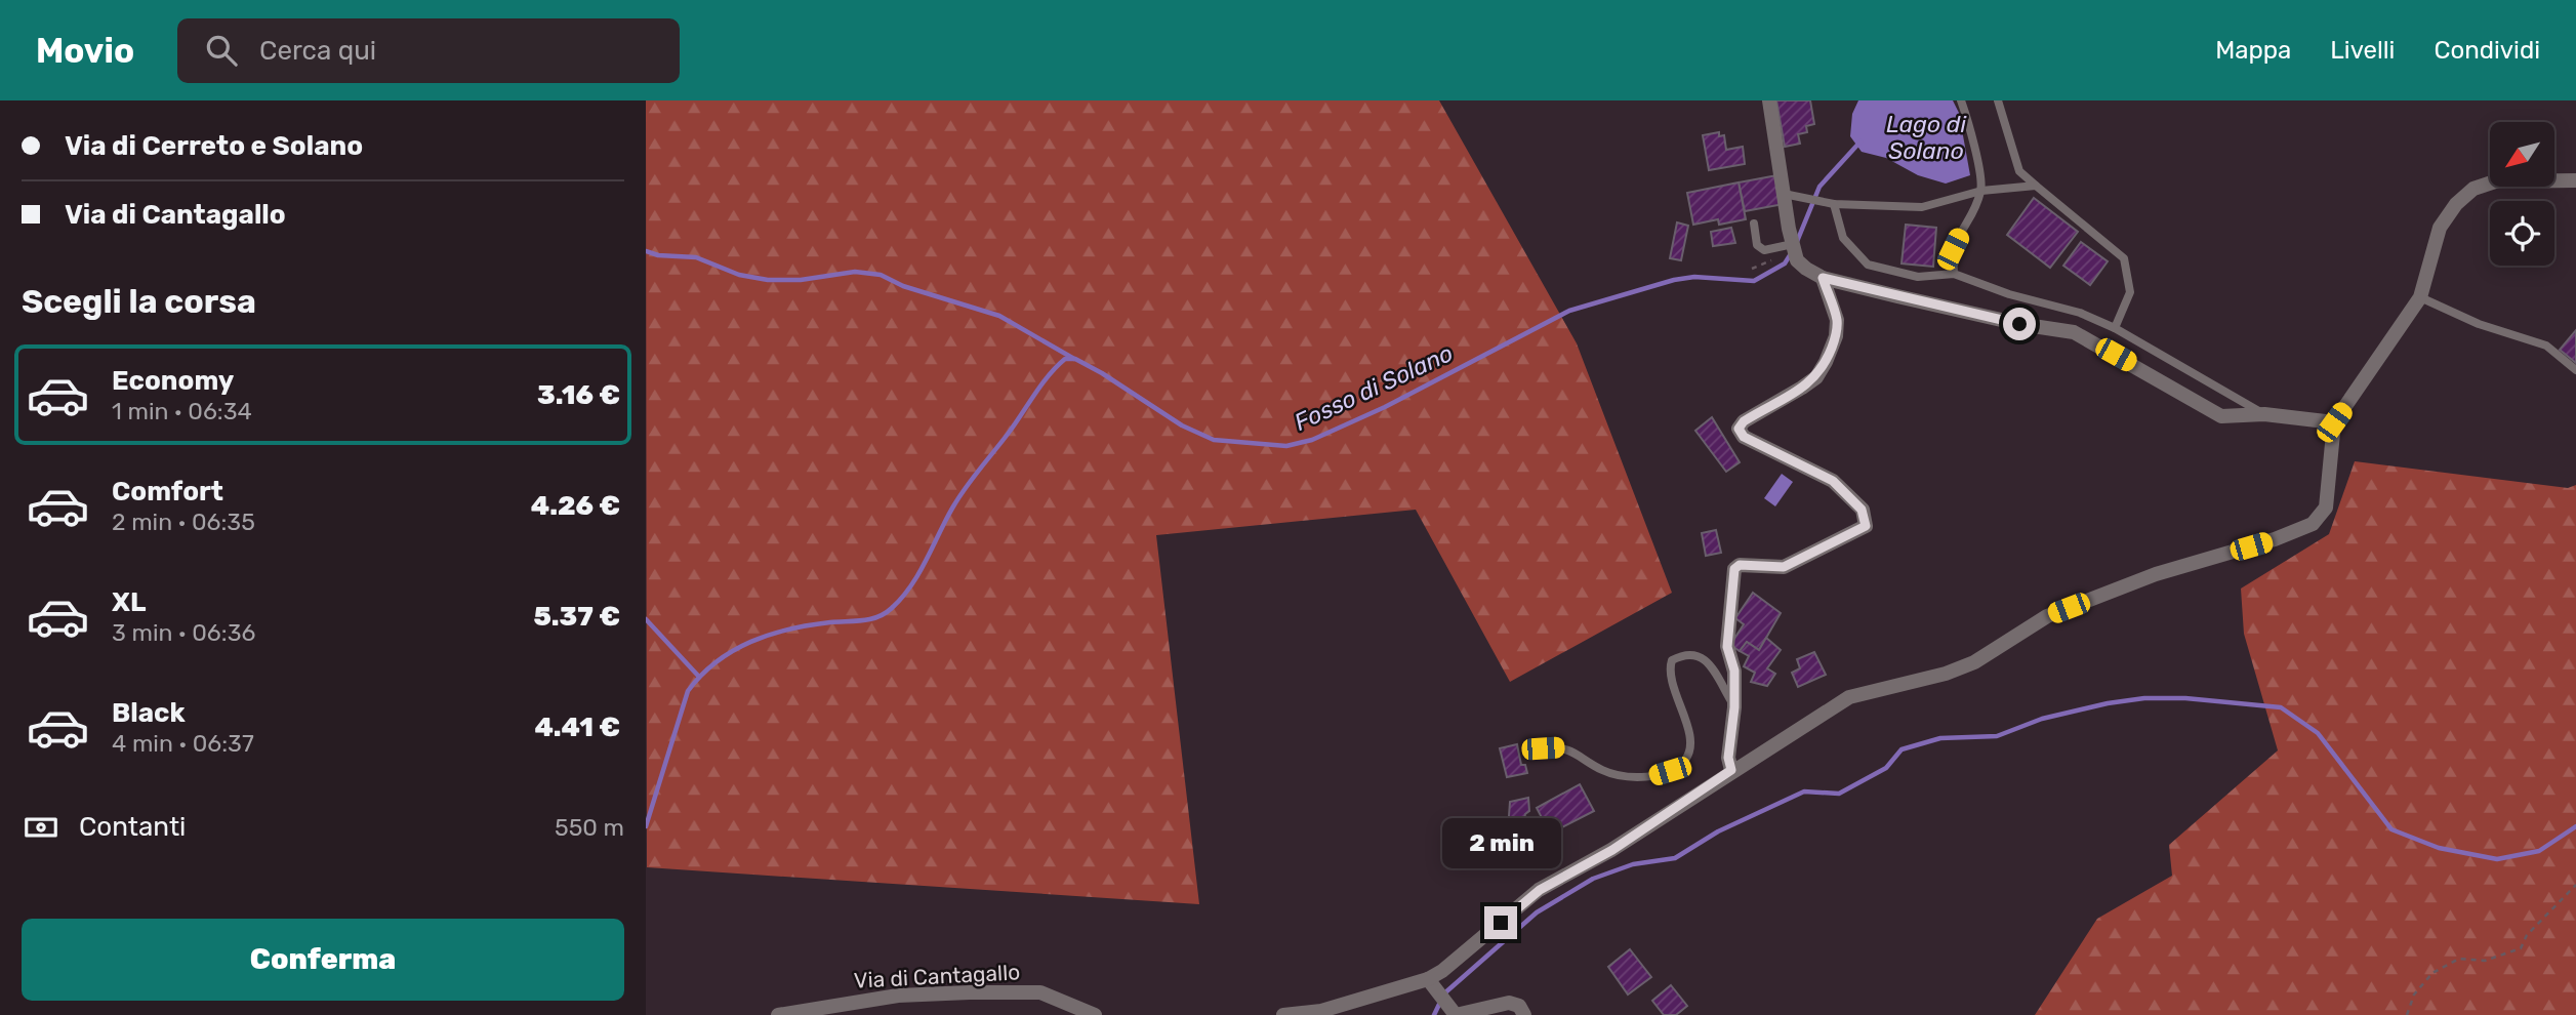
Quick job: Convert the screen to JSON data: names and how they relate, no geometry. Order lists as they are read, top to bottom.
{
  "streets": {
    "street": ["Via di Cantagallo"]
  },
  "water": ["Lago di Solano", "Fosso di Solano"],
  "north": "bottom left",
  "page": {
    "header": "Movio",
    "search": "Cerca qui",
    "nav": ["Mappa", "Livelli", "Condividi"],
    "banner": ["Via di Cerreto e Solano", "Via di Cantagallo"],
    "heading": "Scegli la corsa",
    "list": [
      {
        "name": "Economy",
        "note": "1 min · 06:34",
        "value": "3.16 €"
      },
      {
        "name": "Comfort",
        "note": "2 min · 06:35",
        "value": "4.26 €"
      },
      {
        "name": "XL",
        "note": "3 min · 06:36",
        "value": "5.37 €"
      },
      {
        "name": "Black",
        "note": "4 min · 06:37",
        "value": "4.41 €"
      }
    ],
    "pay": ["Contanti", "550 m"],
    "bubble": "2 min",
    "buttons": "Conferma"
  }
}
